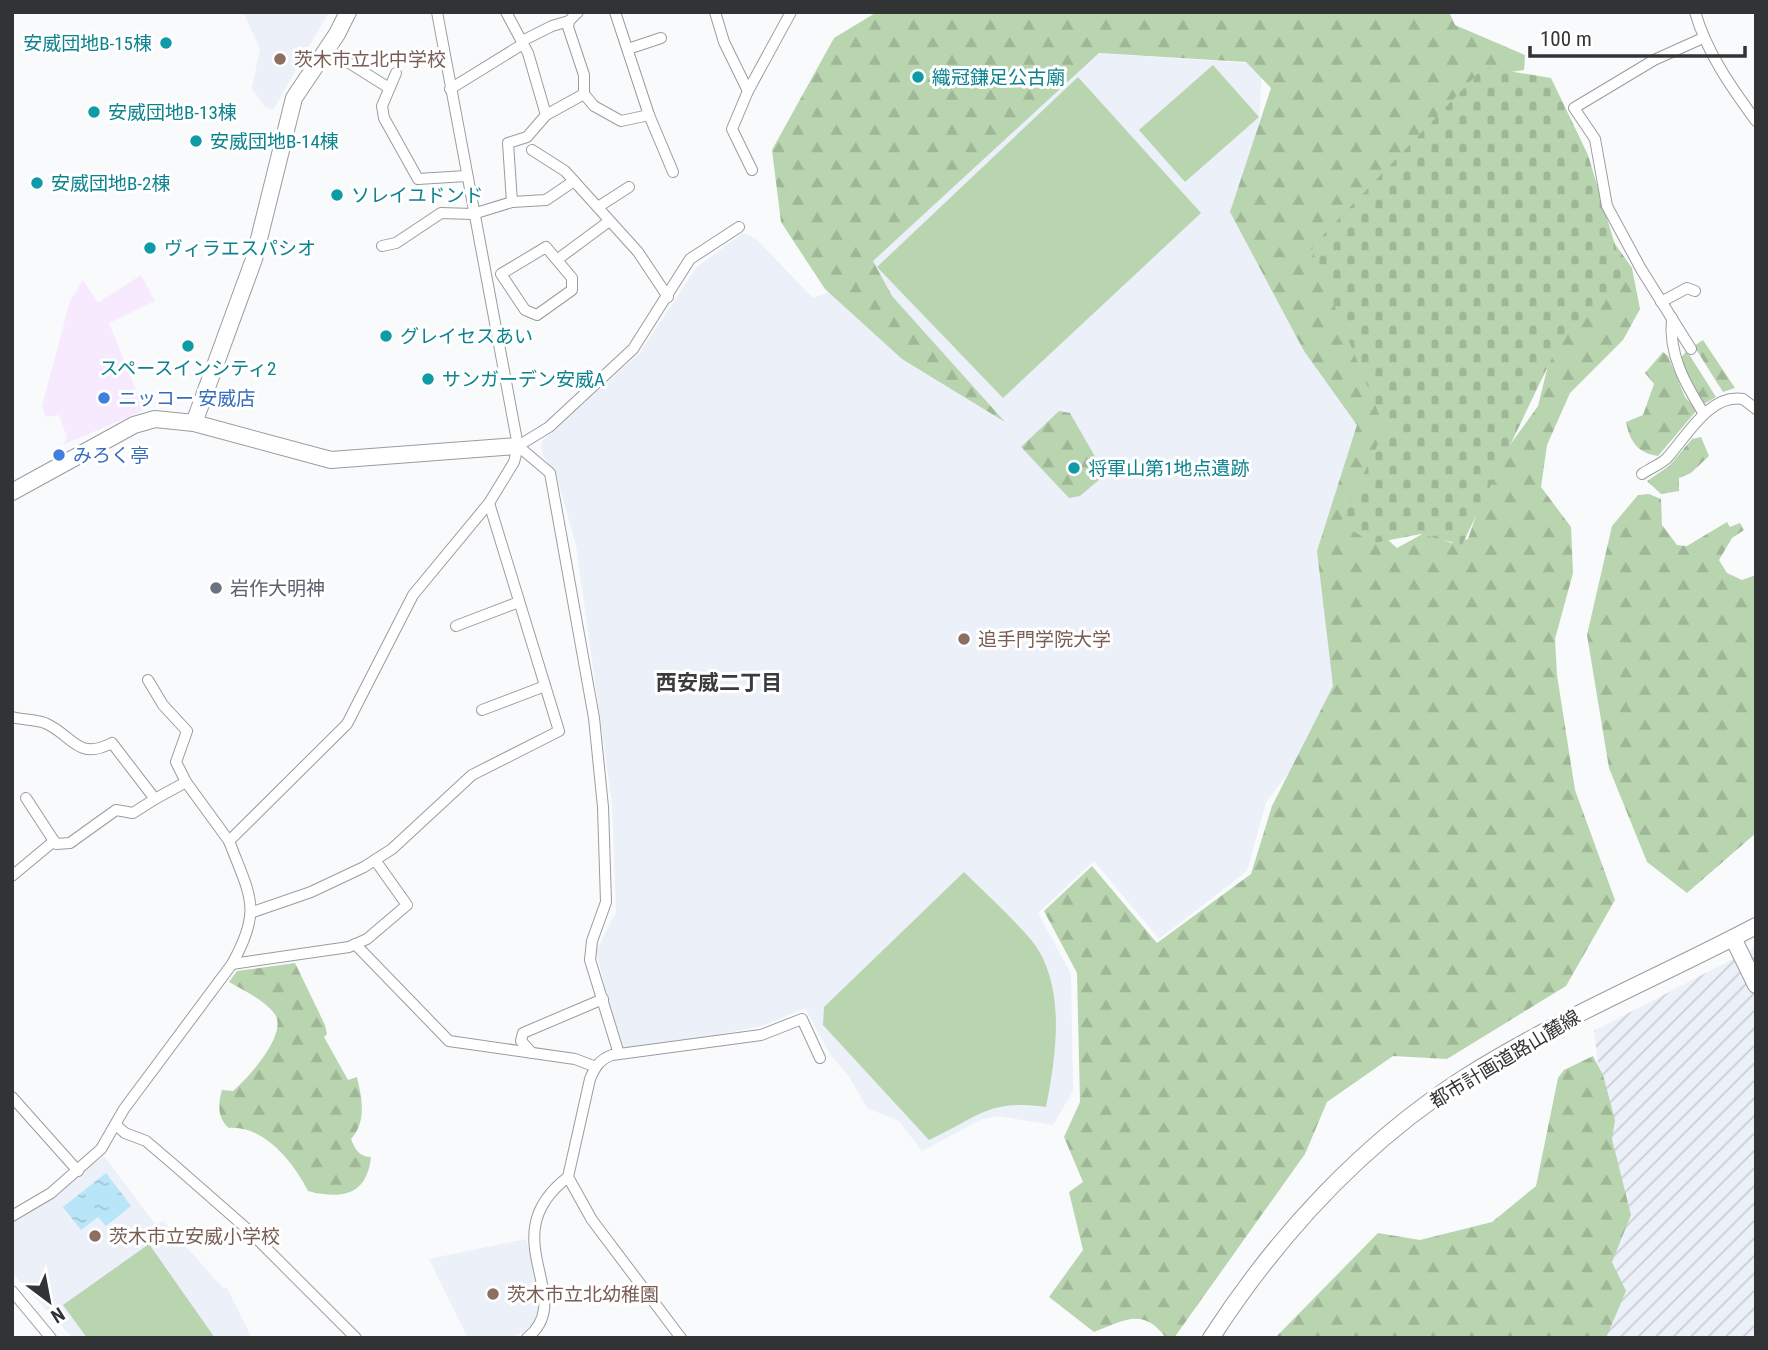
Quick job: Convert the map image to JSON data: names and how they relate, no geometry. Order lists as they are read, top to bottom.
{
  "streets": {
    "street": ["都市計画道路山麓線"]
  },
  "districts": ["西安威二丁目"],
  "places": [
    "安威団地B-15棟",
    "茨木市立北中学校",
    "織冠鎌足公古廟",
    "安威団地B-13棟",
    "安威団地B-14棟",
    "安威団地B-2棟",
    "ソレイユドンド",
    "ヴィラエスパシオ",
    "グレイセスあい",
    "スペースインシティ2",
    "サンガーデン安威A",
    "ニッコー 安威店",
    "みろく亭",
    "将軍山第1地点遺跡",
    "岩作大明神",
    "追手門学院大学",
    "茨木市立安威小学校",
    "茨木市立北幼稚園"
  ],
  "scale_bar": "100 m",
  "north": "bottom right"
}
